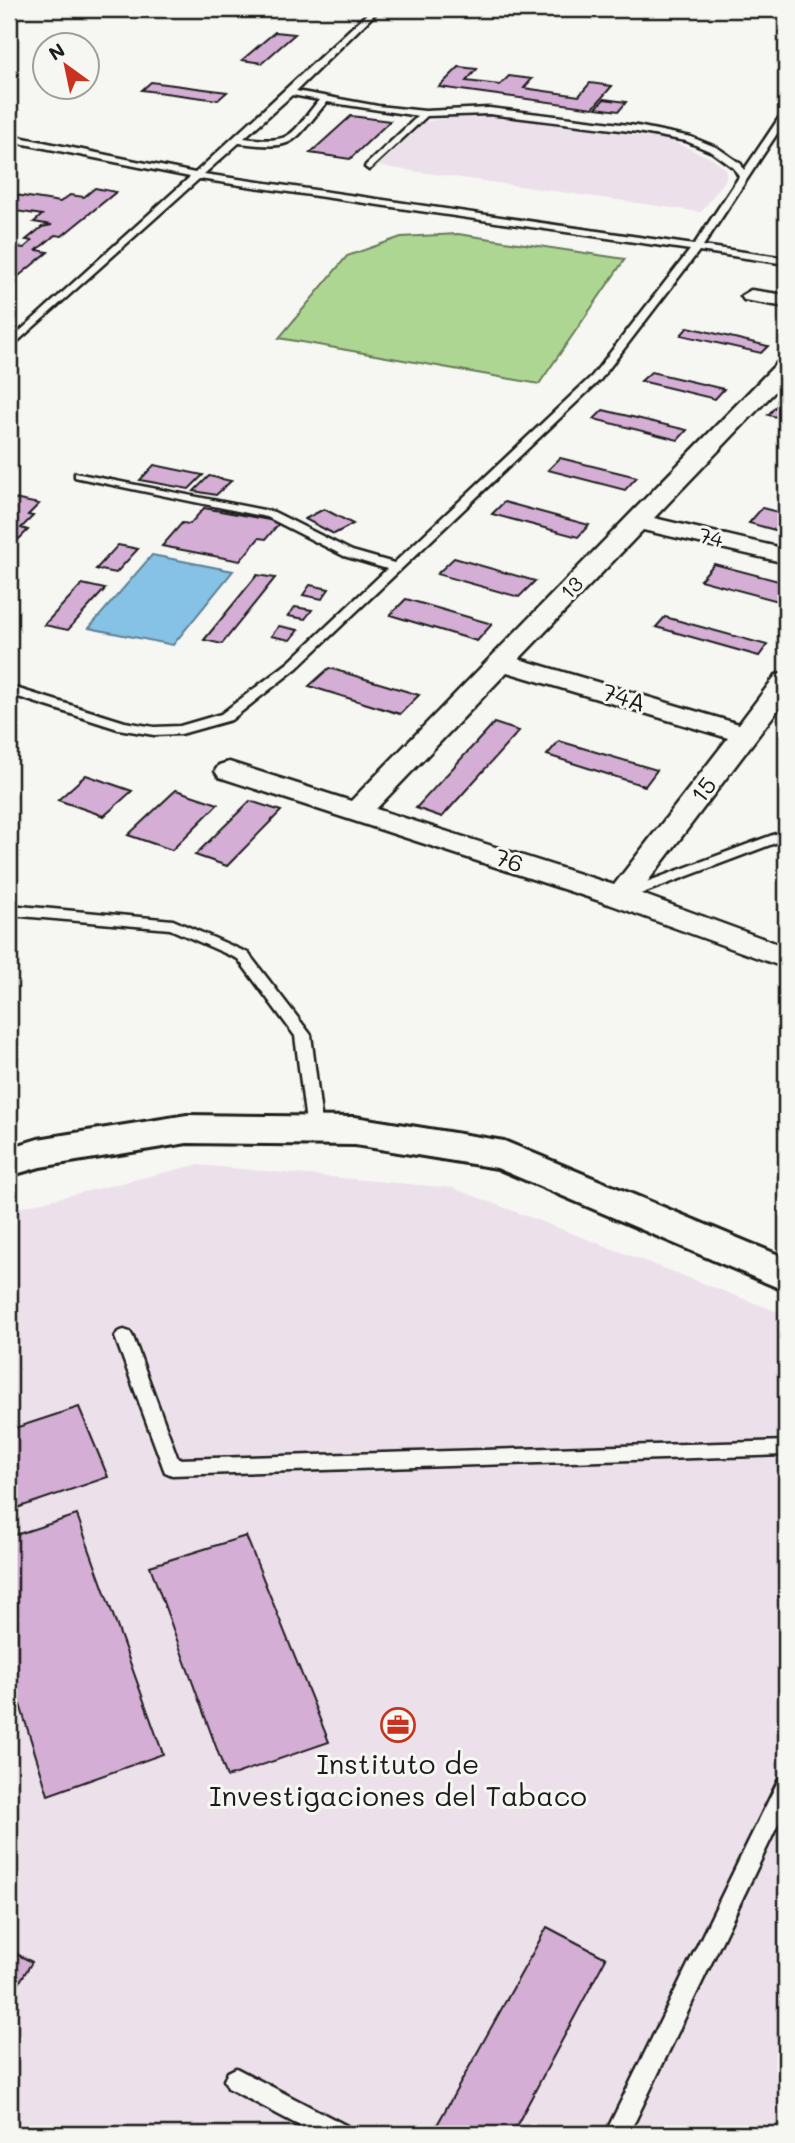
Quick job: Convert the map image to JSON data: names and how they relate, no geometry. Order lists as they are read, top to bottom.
{
  "streets": {
    "street": [
      "74",
      "13",
      "74A",
      "15",
      "76"
    ]
  },
  "crossings": [
    ["74", "13"],
    ["13", "74A"],
    ["13", "76"],
    ["74A", "15"],
    ["15", "76"]
  ],
  "places": {
    "office": ["Instituto de Investigaciones del Tabaco"]
  },
  "north": "top left"
}
